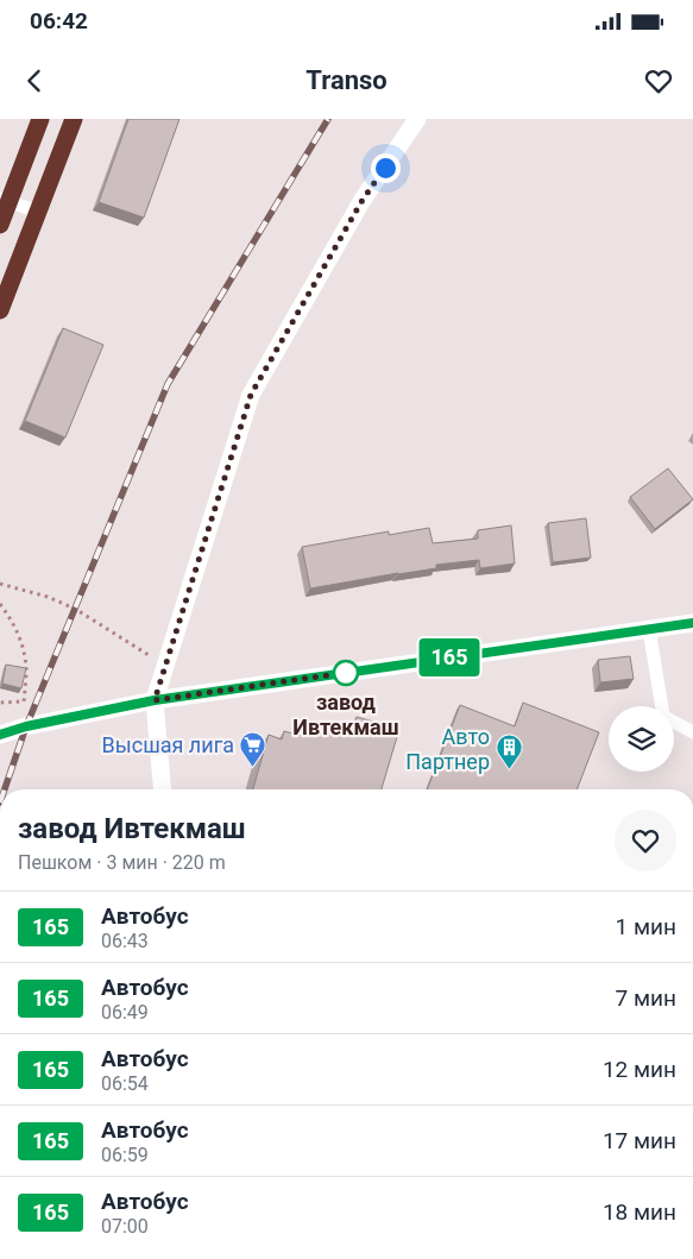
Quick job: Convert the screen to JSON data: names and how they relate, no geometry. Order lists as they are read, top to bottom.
{
  "places": {
    "other": ["завод Ивтекмаш"],
    "supermarket": ["Высшая лига"],
    "building": ["Авто Партнер"]
  },
  "lines": ["bus line 165"],
  "page": {
    "status": "06:42",
    "header": "Transo",
    "on_map": "165",
    "heading": ["завод Ивтекмаш", "Пешком · 3 мин · 220 m"],
    "list": [
      {
        "mark": "165",
        "name": "Автобус",
        "note": "06:43",
        "value": "1 мин"
      },
      {
        "mark": "165",
        "name": "Автобус",
        "note": "06:49",
        "value": "7 мин"
      },
      {
        "mark": "165",
        "name": "Автобус",
        "note": "06:54",
        "value": "12 мин"
      },
      {
        "mark": "165",
        "name": "Автобус",
        "note": "06:59",
        "value": "17 мин"
      },
      {
        "mark": "165",
        "name": "Автобус",
        "note": "07:00",
        "value": "18 мин"
      }
    ]
  }
}
